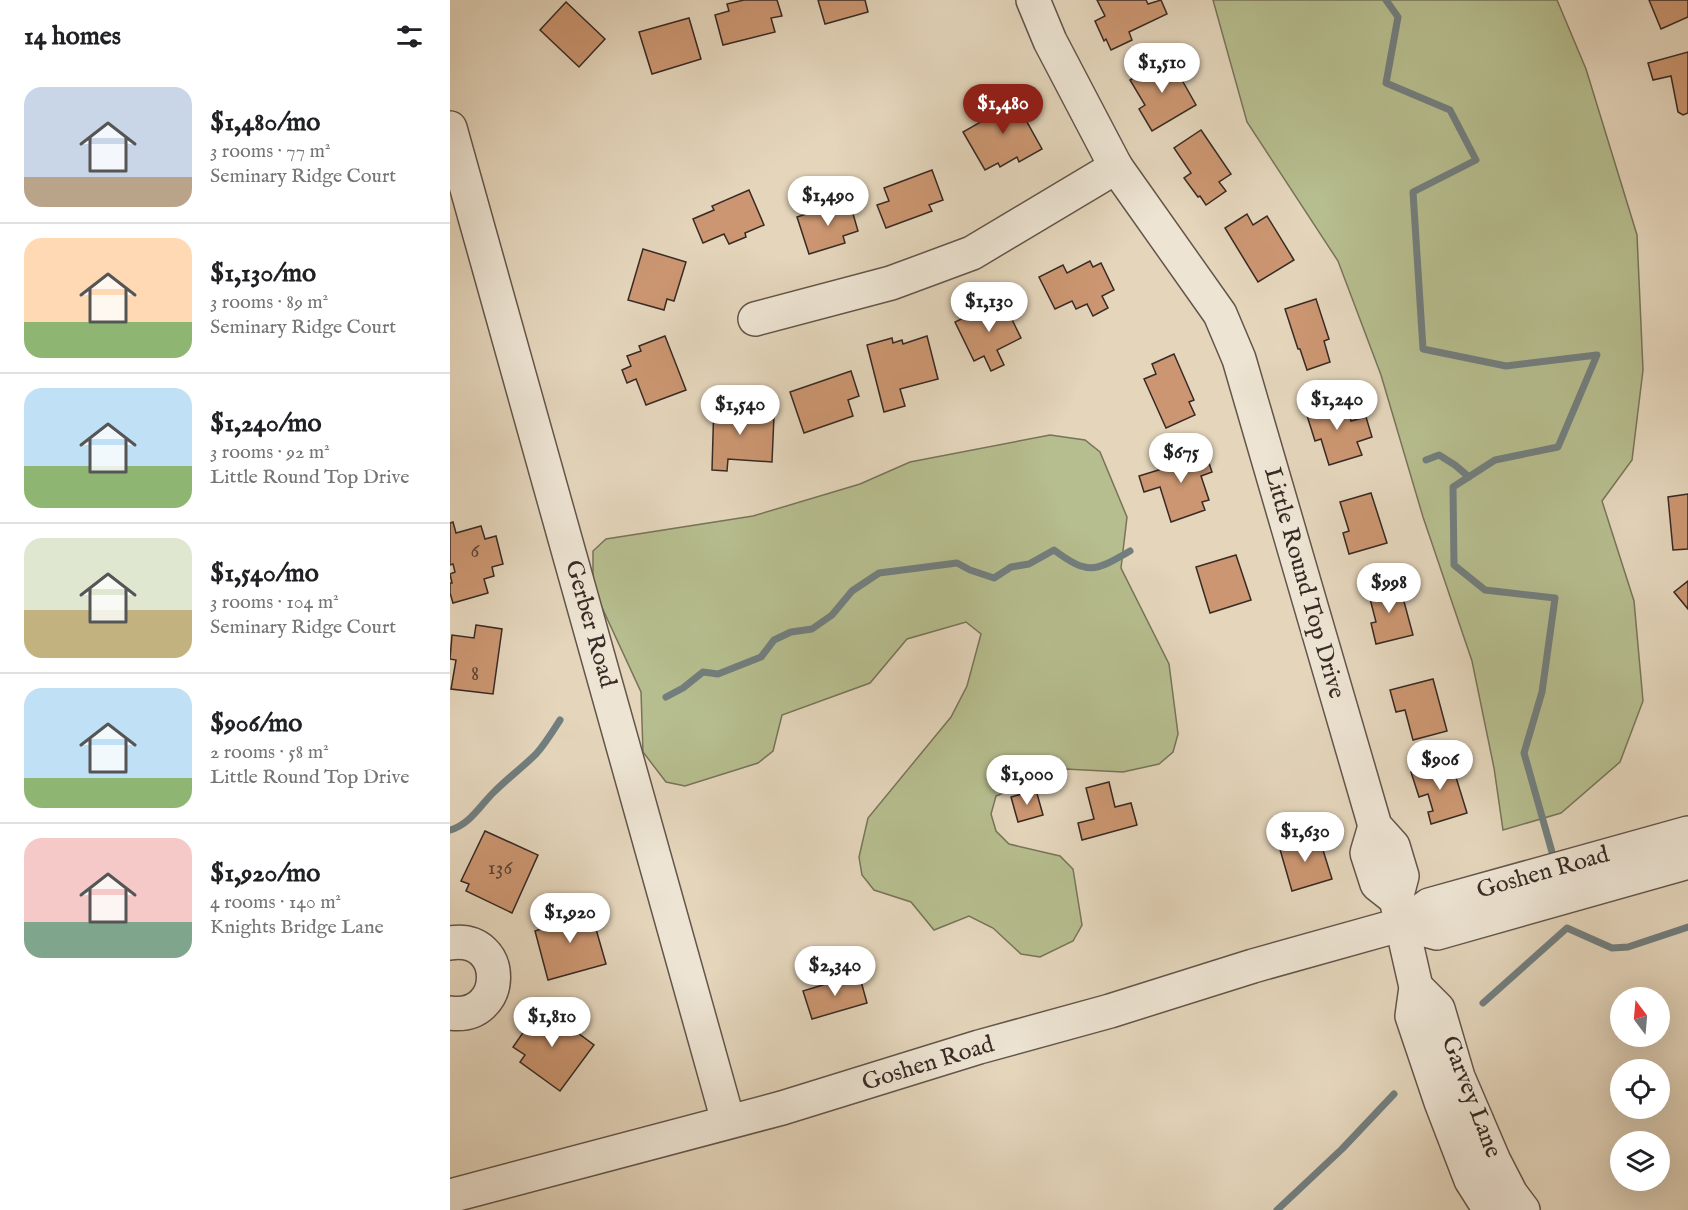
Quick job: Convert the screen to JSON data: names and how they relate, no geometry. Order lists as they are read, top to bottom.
{
  "streets": {
    "street": [
      "Little Round Top Drive",
      "Gerber Road",
      "Goshen Road",
      "Garvey Lane"
    ]
  },
  "crossings": [
    ["Little Round Top Drive", "Goshen Road"],
    ["Little Round Top Drive", "Garvey Lane"],
    ["Gerber Road", "Goshen Road"],
    ["Goshen Road", "Garvey Lane"]
  ],
  "house_numbers": ["6", "8", "136"],
  "north": "top",
  "page": {
    "heading": "14 homes",
    "price": [
      "$1,510",
      "$1,480",
      "$1,490",
      "$1,130",
      "$1,240",
      "$1,540",
      "$675",
      "$998",
      "$906",
      "$1,000",
      "$1,630",
      "$1,920",
      "$2,340",
      "$1,810"
    ],
    "list": [
      {
        "name": "$1,480/mo",
        "note": "3 rooms · 77 m² · Seminary Ridge Court"
      },
      {
        "name": "$1,130/mo",
        "note": "3 rooms · 89 m² · Seminary Ridge Court"
      },
      {
        "name": "$1,240/mo",
        "note": "3 rooms · 92 m² · Little Round Top Drive"
      },
      {
        "name": "$1,540/mo",
        "note": "3 rooms · 104 m² · Seminary Ridge Court"
      },
      {
        "name": "$906/mo",
        "note": "2 rooms · 58 m² · Little Round Top Drive"
      },
      {
        "name": "$1,920/mo",
        "note": "4 rooms · 140 m² · Knights Bridge Lane"
      }
    ]
  }
}
